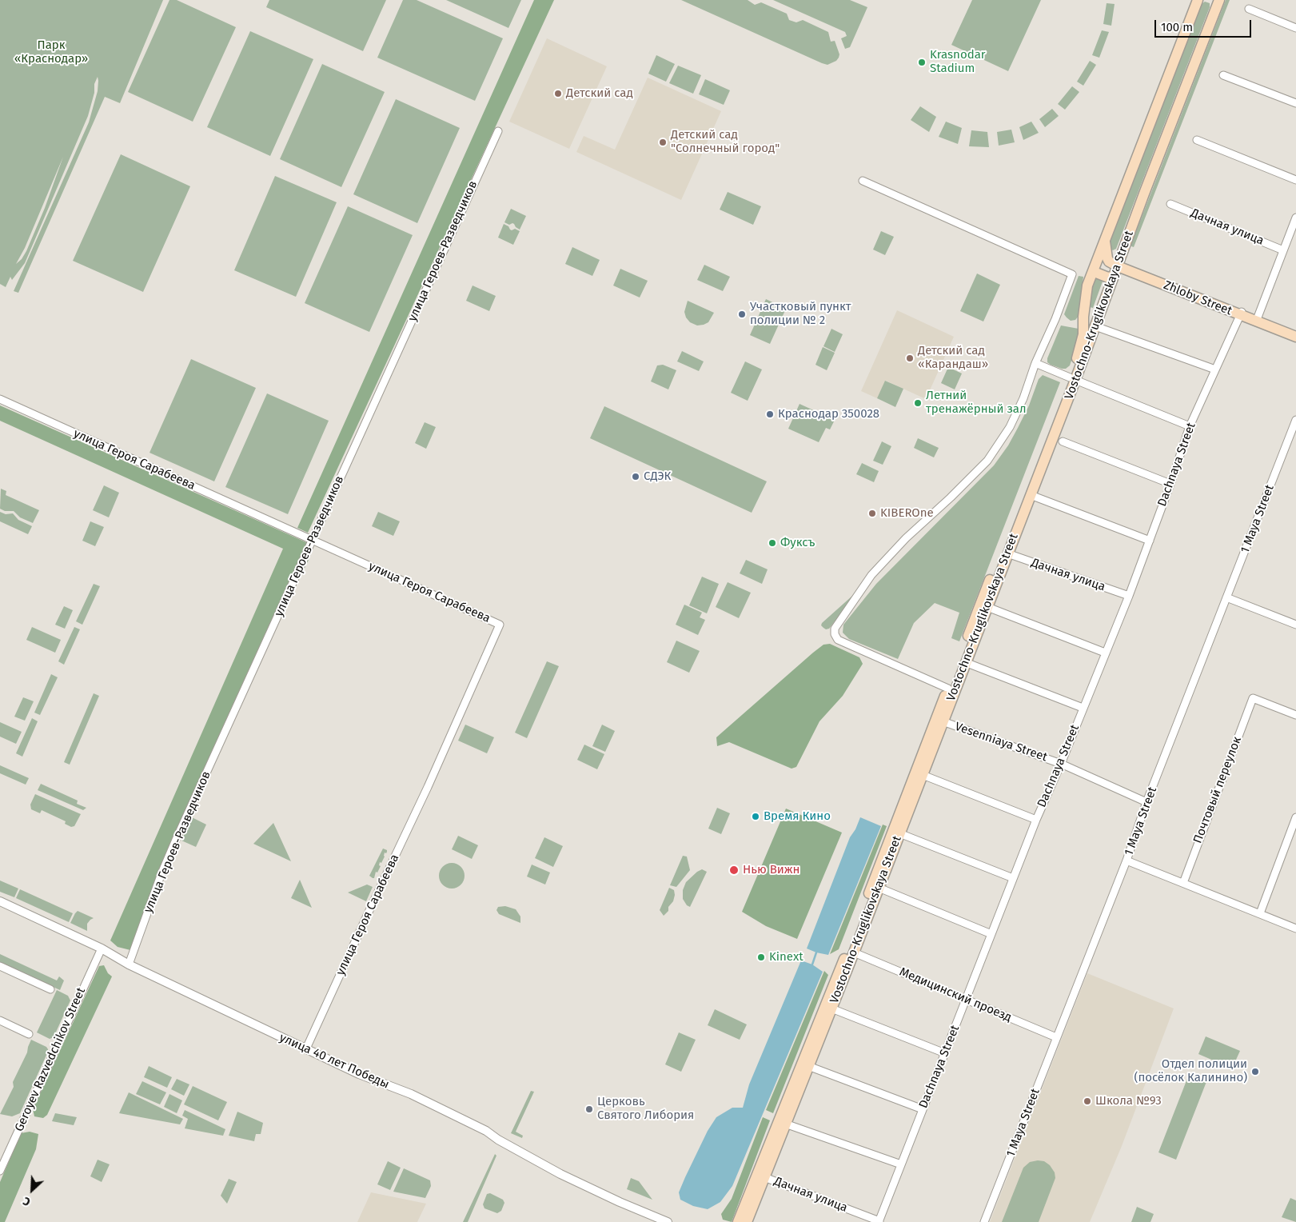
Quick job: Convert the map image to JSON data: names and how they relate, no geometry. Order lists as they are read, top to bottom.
{
  "streets": {
    "main road": ["Zhloby Street", "Vostochno-Kruglikovskaya Street"],
    "street": [
      "Дачная улица",
      "улица Героев-Разведчиков",
      "улица Героя Сарабеева",
      "Dachnaya Street",
      "1 Maya Street",
      "Vesenniaya Street",
      "Почтовый переулок",
      "Медицинский проезд",
      "Geroyev Razvedchikov Street",
      "улица 40 лет Победы"
    ]
  },
  "crossings": [
    ["Дачная улица", "Vostochno-Kruglikovskaya Street"],
    ["Дачная улица", "Dachnaya Street"],
    ["улица Героев-Разведчиков", "улица Героя Сарабеева"],
    ["улица Героев-Разведчиков", "улица 40 лет Победы"],
    ["Zhloby Street", "Vostochno-Kruglikovskaya Street"],
    ["Zhloby Street", "Dachnaya Street"],
    ["Vostochno-Kruglikovskaya Street", "Vesenniaya Street"],
    ["Vostochno-Kruglikovskaya Street", "Медицинский проезд"],
    ["улица Героя Сарабеева", "улица 40 лет Победы"],
    ["Dachnaya Street", "Vesenniaya Street"],
    ["Dachnaya Street", "Медицинский проезд"],
    ["1 Maya Street", "Vesenniaya Street"],
    ["1 Maya Street", "Медицинский проезд"],
    ["Geroyev Razvedchikov Street", "улица 40 лет Победы"]
  ],
  "parks": ["Парк «Краснодар»"],
  "places": [
    "Krasnodar Stadium",
    "Детский сад",
    "Детский сад \"Солнечный город\"",
    "Участковый пункт полиции № 2",
    "Детский сад «Карандаш»",
    "Летний тренажёрный зал",
    "Краснодар 350028",
    "СДЭК",
    "KIBEROne",
    "Фуксъ",
    "Время Кино",
    "Нью Вижн",
    "Kinext",
    "Отдел полиции (посёлок Калинино)",
    "Школа №93",
    "Церковь Святого Либория"
  ],
  "scale_bar": "100 m",
  "north": "bottom left"
}
